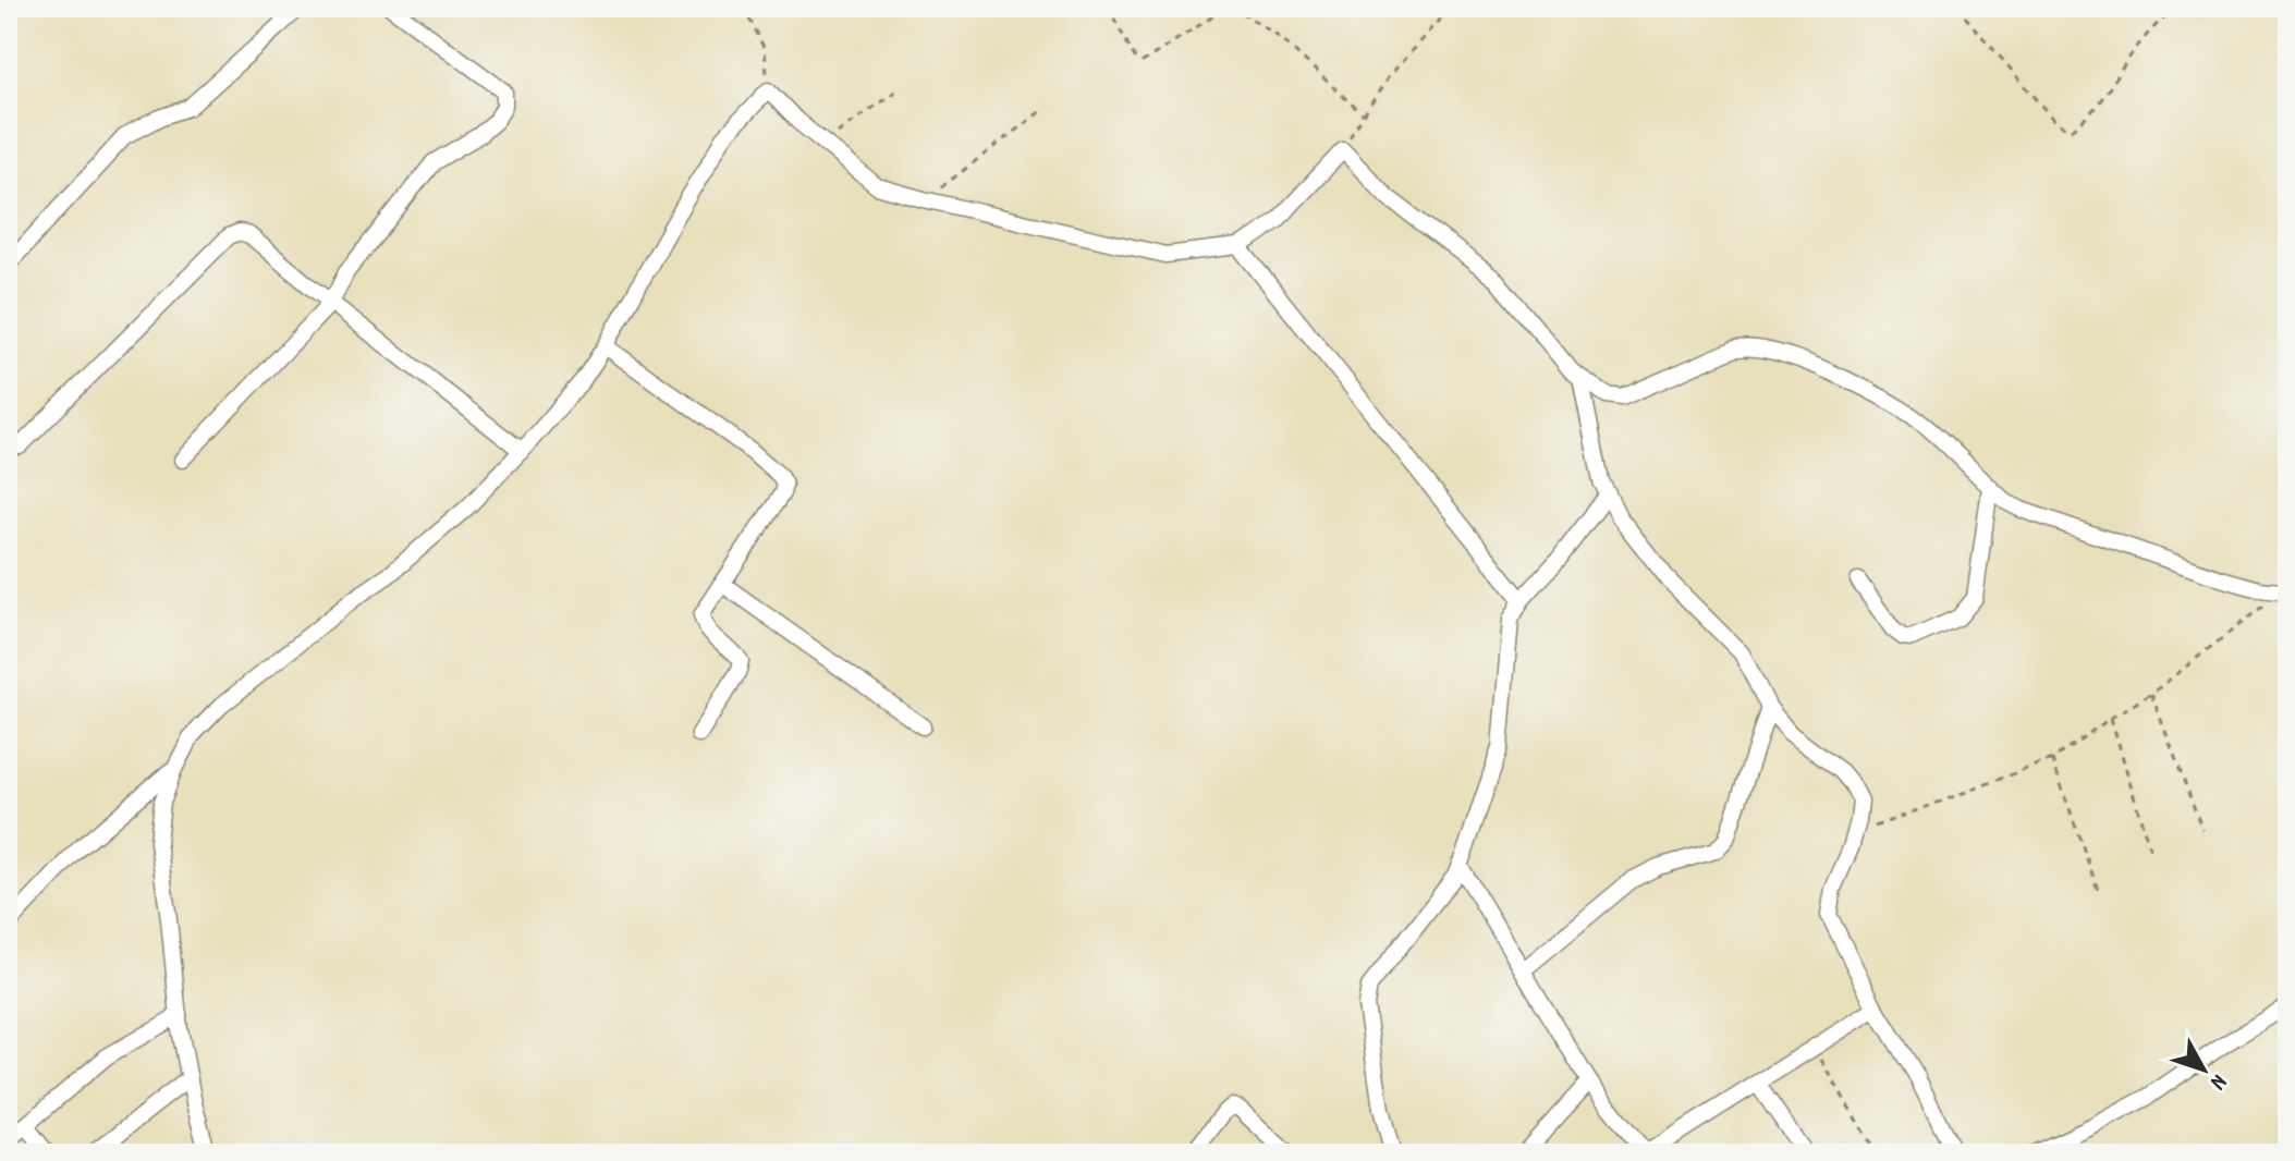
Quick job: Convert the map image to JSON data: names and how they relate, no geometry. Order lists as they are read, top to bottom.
{
  "north": "bottom right"
}
